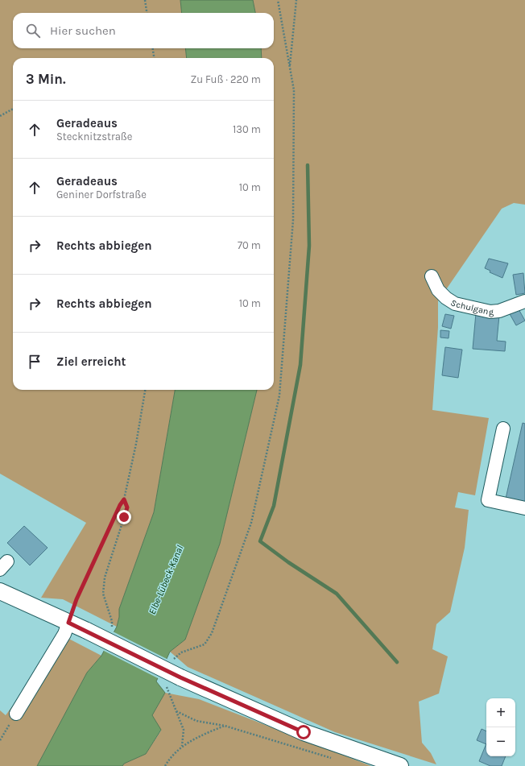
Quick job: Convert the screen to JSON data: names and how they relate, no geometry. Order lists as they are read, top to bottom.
{
  "streets": {
    "street": ["Schulgang"]
  },
  "water": ["Elbe-Lübeck-Kanal"],
  "page": {
    "search": "Hier suchen",
    "heading": ["3 Min.", "Zu Fuß · 220 m"],
    "list": [
      ["Geradeaus", "Stecknitzstraße", "130 m"],
      ["Geradeaus", "Geniner Dorfstraße", "10 m"],
      ["Rechts abbiegen", "70 m"],
      ["Rechts abbiegen", "10 m"],
      "Ziel erreicht"
    ],
    "map_buttons": ["+", "−"]
  }
}
